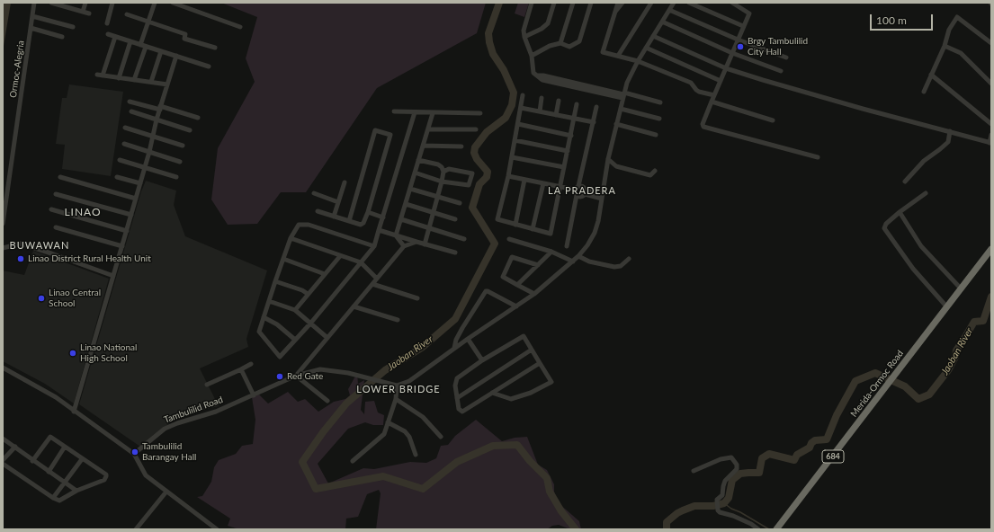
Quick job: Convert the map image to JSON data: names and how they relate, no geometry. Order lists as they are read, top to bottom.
{
  "streets": {
    "highway": ["Merida-Ormoc Road", "684"],
    "street": ["Ormoc-Alegria", "Tambulilid Road"]
  },
  "districts": [
    "LA PRADERA",
    "LINAO",
    "BUWAWAN",
    "LOWER BRIDGE"
  ],
  "water": ["Jaoban River"],
  "places": [
    "Brgy Tambulilid City Hall",
    "Linao District Rural Health Unit",
    "Linao Central School",
    "Linao National High School",
    "Red Gate",
    "Tambulilid Barangay Hall"
  ],
  "scale_bar": "100 m"
}
